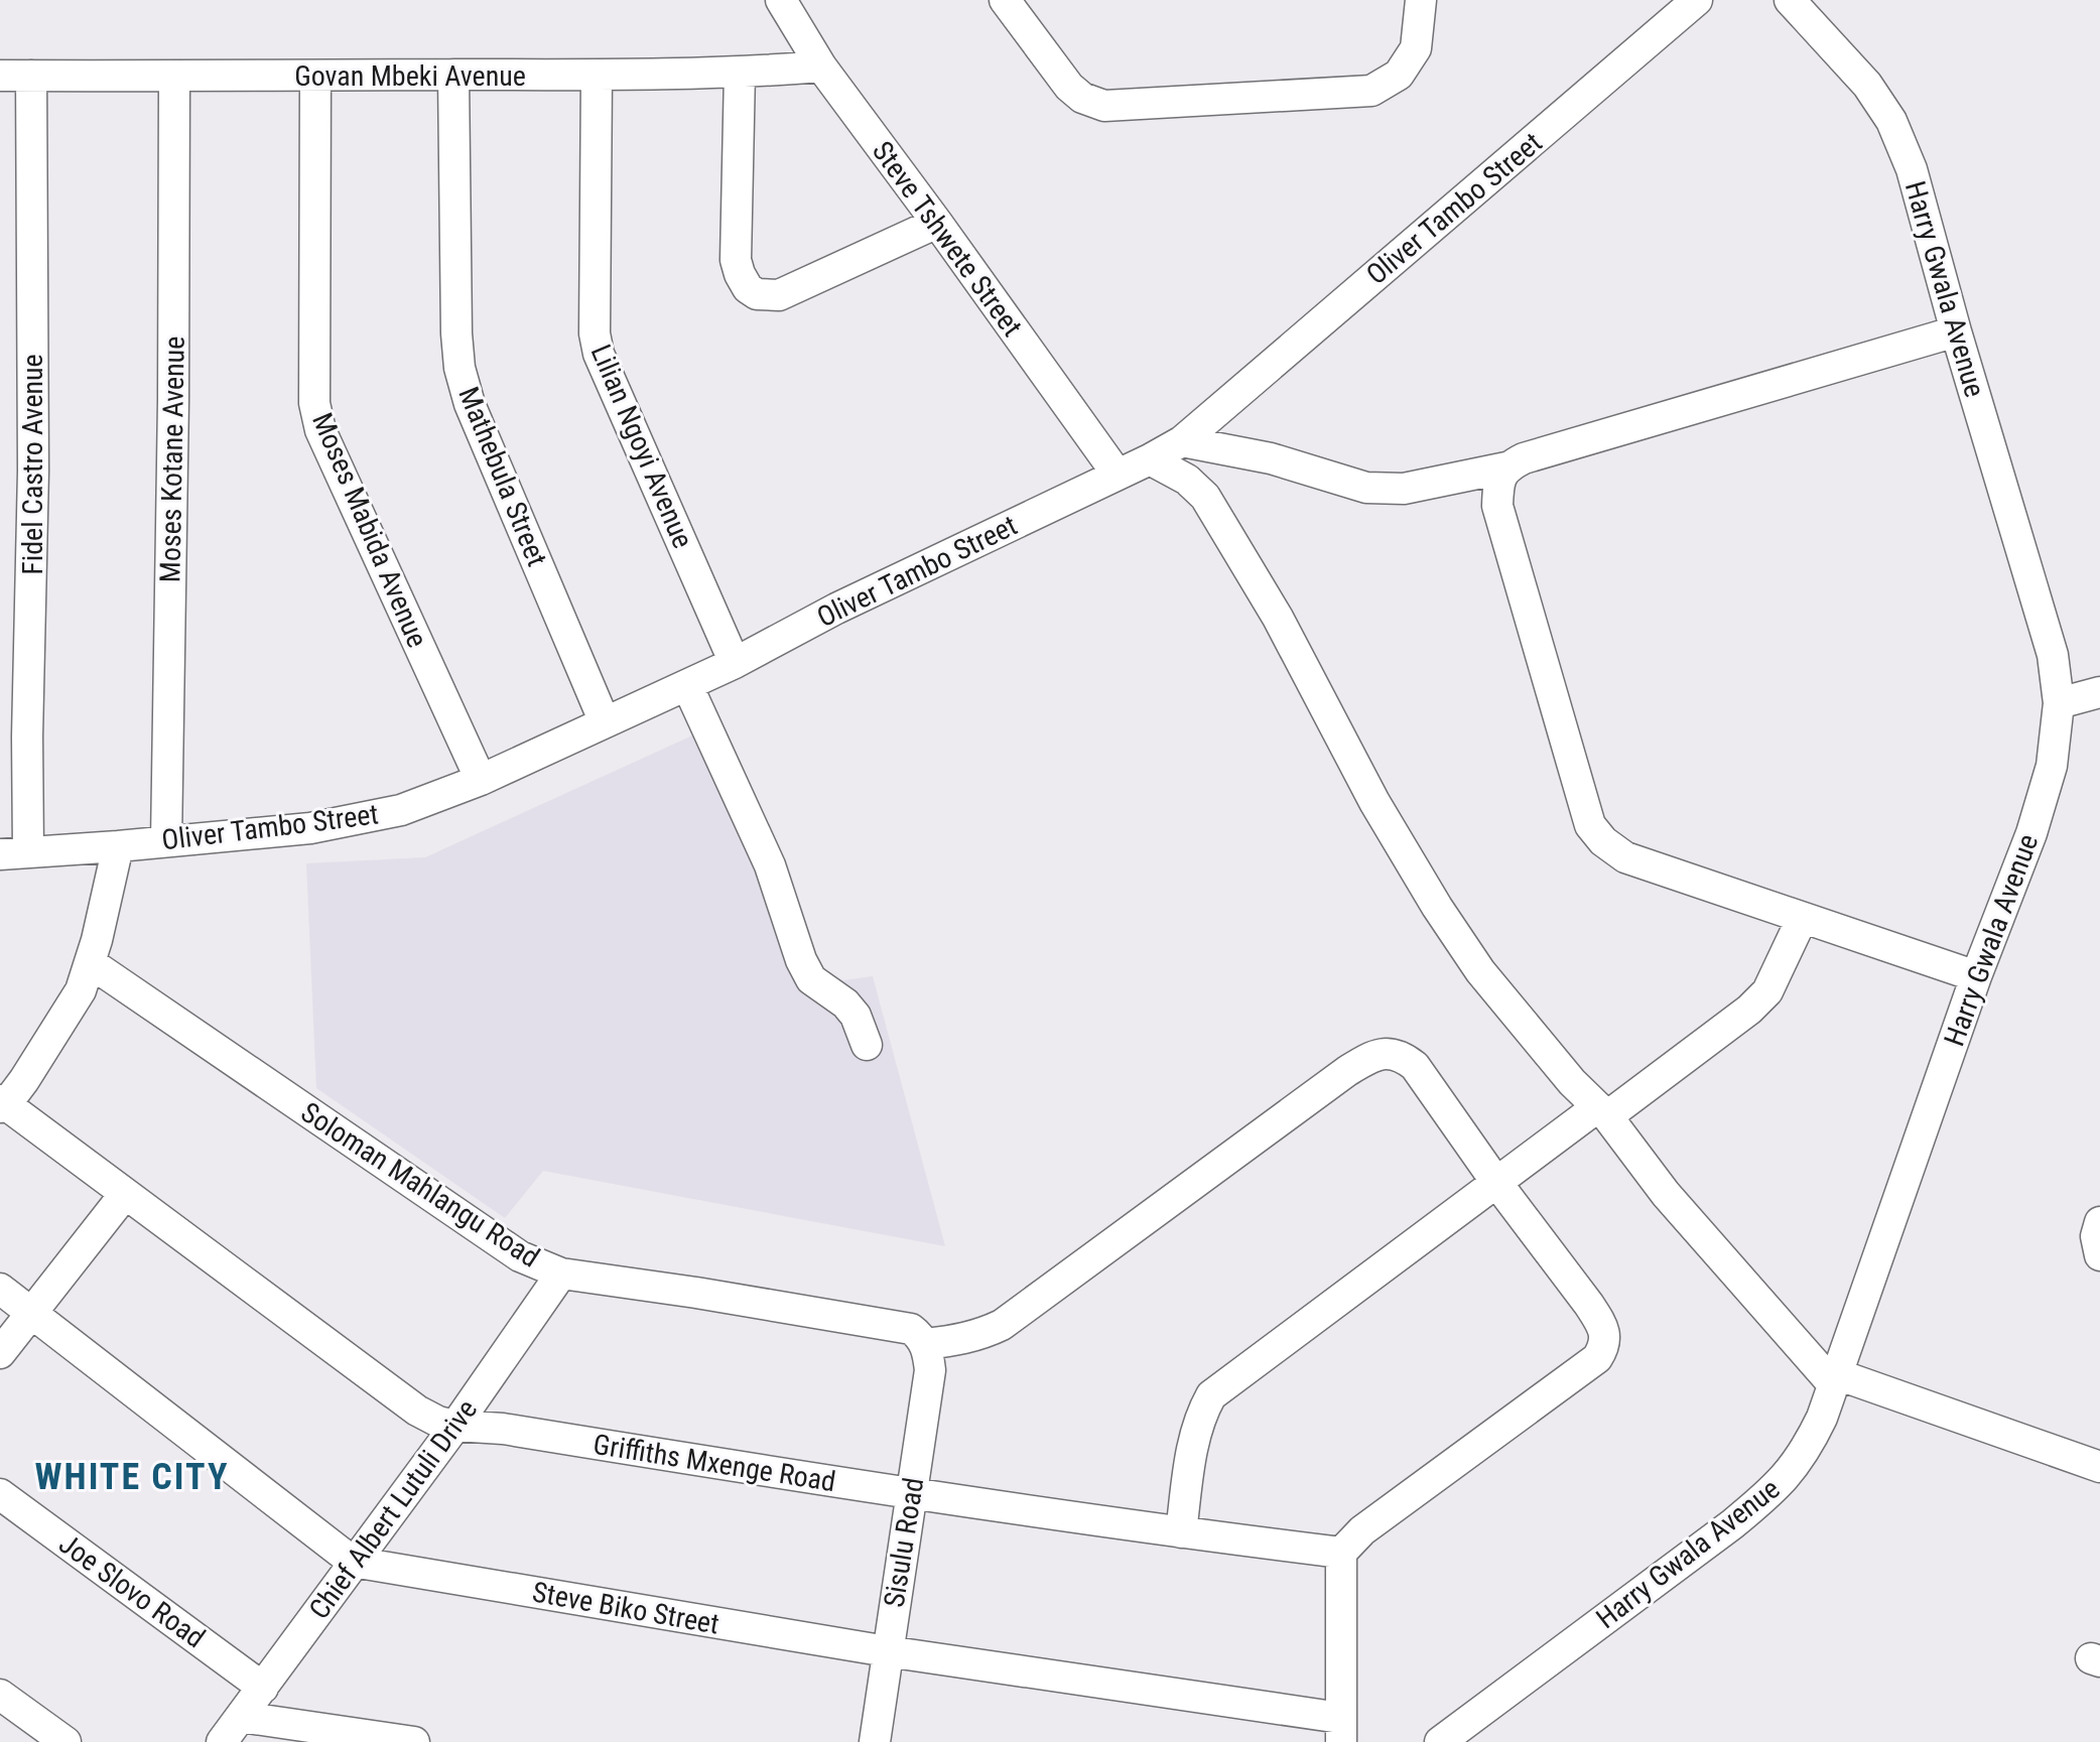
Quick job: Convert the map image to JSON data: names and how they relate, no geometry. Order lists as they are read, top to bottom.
{
  "streets": {
    "street": [
      "Govan Mbeki Avenue",
      "Oliver Tambo Street",
      "Steve Tshwete Street",
      "Harry Gwala Avenue",
      "Lilian Ngoyi Avenue",
      "Moses Kotane Avenue",
      "Fidel Castro Avenue",
      "Mathebula Street",
      "Moses Mabida Avenue",
      "Soloman Mahlangu Road",
      "Griffiths Mxenge Road",
      "Chief Albert Lutuli Drive",
      "Sisulu Road",
      "Joe Slovo Road",
      "Steve Biko Street"
    ]
  },
  "crossings": [
    ["Govan Mbeki Avenue", "Steve Tshwete Street"],
    ["Govan Mbeki Avenue", "Lilian Ngoyi Avenue"],
    ["Govan Mbeki Avenue", "Moses Kotane Avenue"],
    ["Govan Mbeki Avenue", "Fidel Castro Avenue"],
    ["Govan Mbeki Avenue", "Mathebula Street"],
    ["Govan Mbeki Avenue", "Moses Mabida Avenue"],
    ["Oliver Tambo Street", "Steve Tshwete Street"],
    ["Oliver Tambo Street", "Lilian Ngoyi Avenue"],
    ["Oliver Tambo Street", "Moses Kotane Avenue"],
    ["Oliver Tambo Street", "Fidel Castro Avenue"],
    ["Oliver Tambo Street", "Mathebula Street"],
    ["Oliver Tambo Street", "Moses Mabida Avenue"],
    ["Soloman Mahlangu Road", "Chief Albert Lutuli Drive"],
    ["Soloman Mahlangu Road", "Sisulu Road"],
    ["Griffiths Mxenge Road", "Chief Albert Lutuli Drive"],
    ["Griffiths Mxenge Road", "Sisulu Road"],
    ["Chief Albert Lutuli Drive", "Joe Slovo Road"],
    ["Chief Albert Lutuli Drive", "Steve Biko Street"],
    ["Sisulu Road", "Steve Biko Street"]
  ],
  "districts": ["WHITE CITY"]
}
